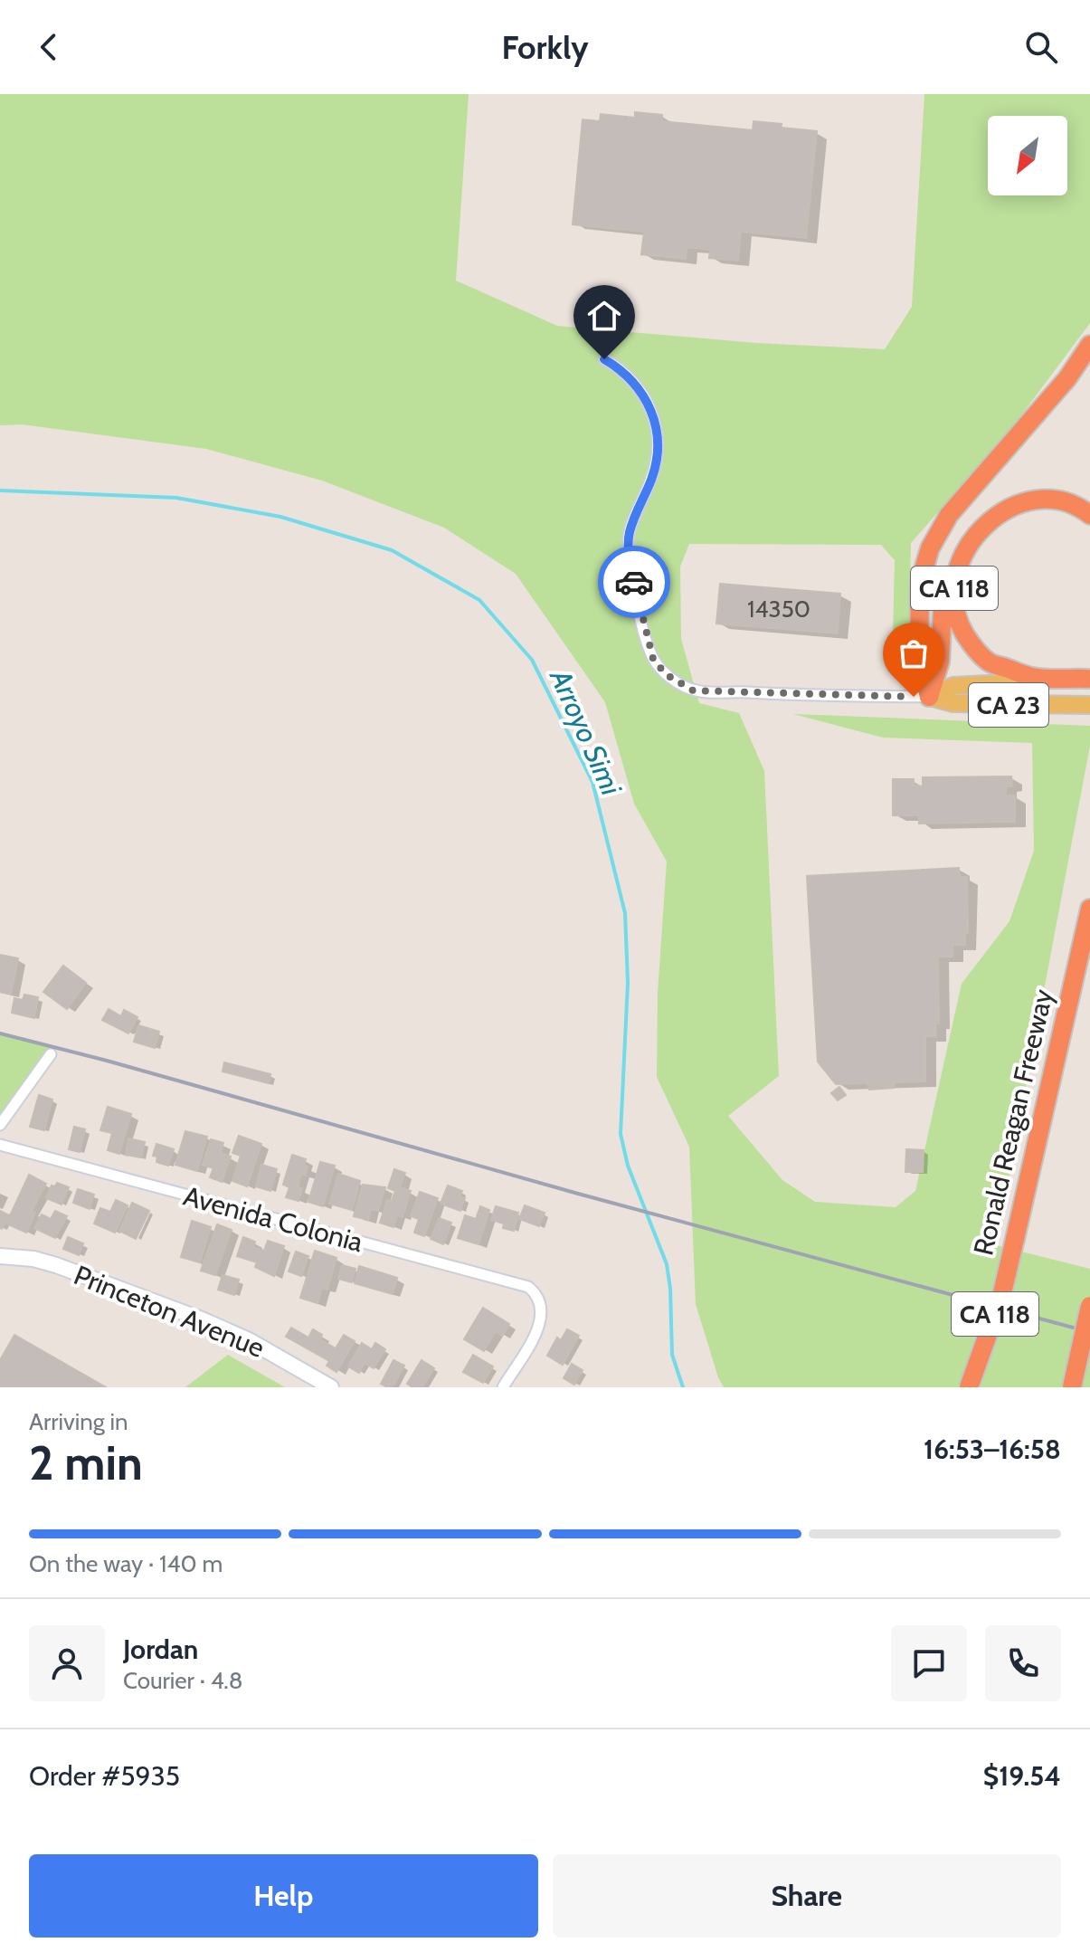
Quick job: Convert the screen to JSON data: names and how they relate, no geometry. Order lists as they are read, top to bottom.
{
  "streets": {
    "highway": ["CA 118", "CA 23", "Ronald Reagan Freeway"],
    "street": ["Avenida Colonia", "Princeton Avenue"]
  },
  "water": ["Arroyo Simi"],
  "house_numbers": ["14350"],
  "north": "bottom left",
  "page": {
    "header": "Forkly",
    "heading": ["2 min", "Arriving in", "16:53–16:58"],
    "panel": [
      "Jordan",
      "Courier · 4.8",
      "Order #5935",
      "$19.54"
    ],
    "bar": "On the way · 140 m",
    "buttons": ["Help", "Share"]
  }
}
